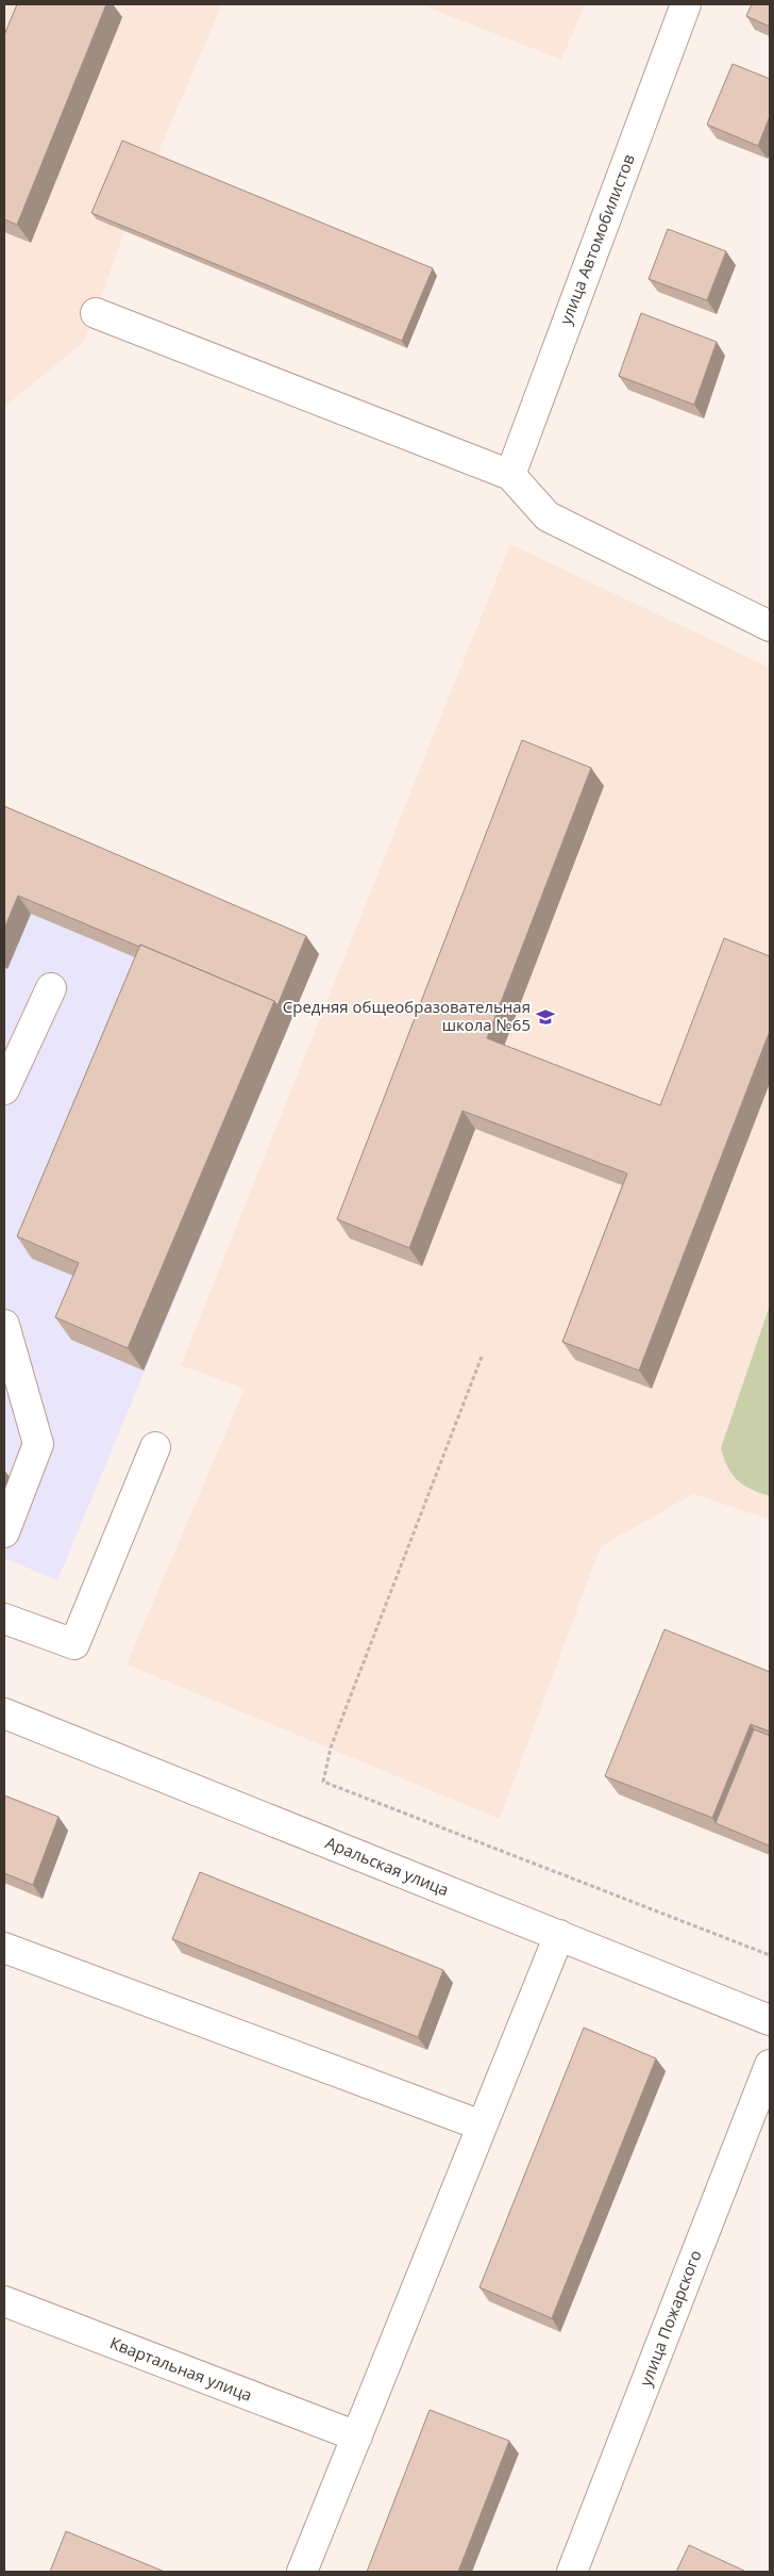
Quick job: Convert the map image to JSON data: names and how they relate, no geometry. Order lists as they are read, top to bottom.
{
  "streets": {
    "street": [
      "улица Автомобилистов",
      "Аральская улица",
      "улица Пожарского",
      "Квартальная улица"
    ]
  },
  "places": {
    "school or university": ["Средняя общеобразовательная школа №65"]
  }
}
